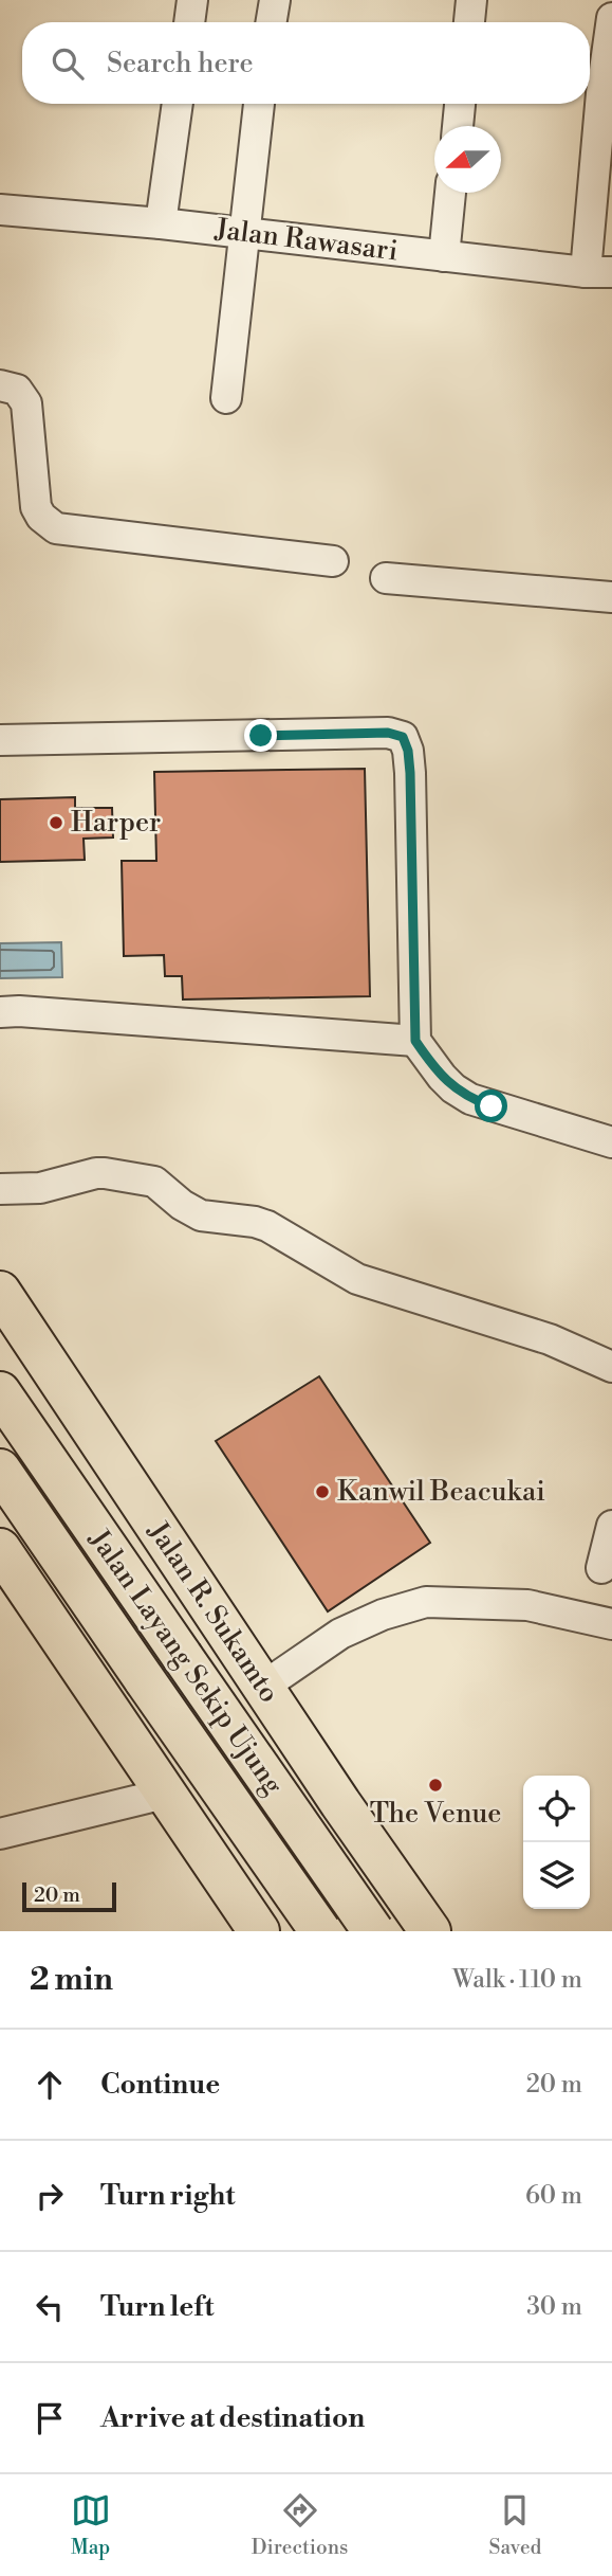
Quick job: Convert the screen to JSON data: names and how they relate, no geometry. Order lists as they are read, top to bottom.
{
  "streets": {
    "highway": ["Jalan R. Sukamto", "Jalan Layang Sekip Ujung"],
    "street": ["Jalan Rawasari"]
  },
  "places": ["Harper", "Kanwil Beacukai", "The Venue"],
  "scale_bar": "20 m",
  "north": "left",
  "page": {
    "search": "Search here",
    "scale": "20 m",
    "heading": ["2 min", "Walk · 110 m"],
    "list": [
      ["Continue", "20 m"],
      ["Turn right", "60 m"],
      ["Turn left", "30 m"],
      "Arrive at destination"
    ],
    "nav": ["Map", "Directions", "Saved"]
  }
}
